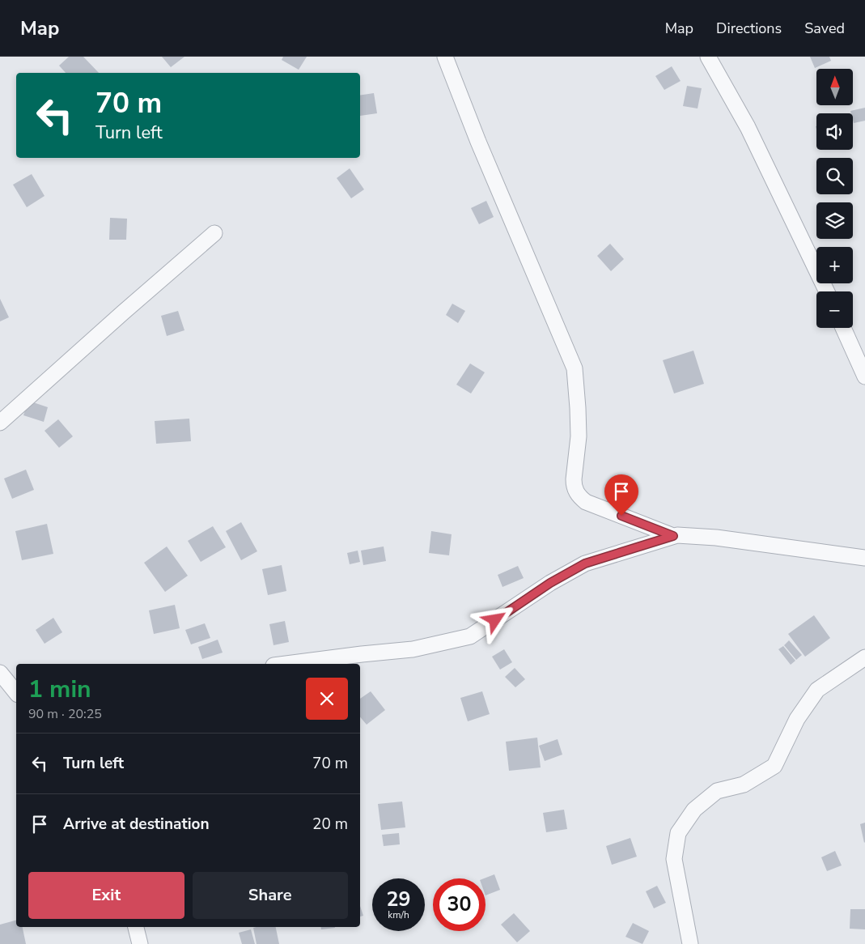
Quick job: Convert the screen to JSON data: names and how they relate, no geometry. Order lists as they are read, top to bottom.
{
  "north": "top",
  "page": {
    "header": "Map",
    "nav": ["Map", "Directions", "Saved"],
    "map_buttons": ["+", "−"],
    "turn": ["70 m", "Turn left"],
    "heading": ["1 min", "90 m · 20:25"],
    "list": [
      {
        "name": "Turn left",
        "value": "70 m"
      },
      {
        "name": "Arrive at destination",
        "value": "20 m"
      }
    ],
    "buttons": ["Exit", "Share"],
    "speed": "29 km/h",
    "limit": "30"
  }
}
